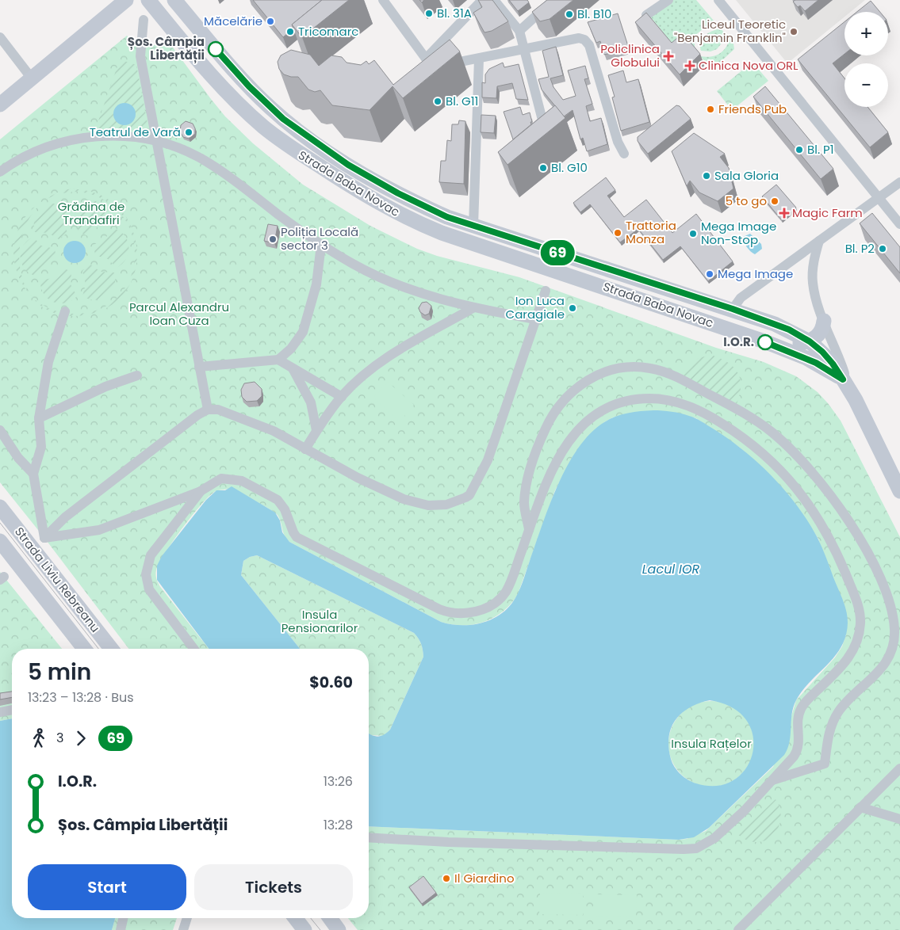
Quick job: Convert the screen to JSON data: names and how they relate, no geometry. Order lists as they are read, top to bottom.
{
  "streets": {
    "main road": ["Strada Baba Novac", "Strada Liviu Rebreanu"]
  },
  "water": ["Lacul IOR"],
  "parks": [
    "Grădina de Trandafiri",
    "Parcul Alexandru Ioan Cuza",
    "Insula Pensionarilor",
    "Insula Rațelor"
  ],
  "places": {
    "other": [
      "Bl. 31A",
      "Bl. B10",
      "Măcelărie",
      "Tricomarc",
      "Liceul Teoretic \"Benjamin Franklin\"",
      "Șos. Câmpia Libertății",
      "Bl. G11",
      "Friends Pub",
      "Teatrul de Vară",
      "Bl. P1",
      "Bl. G10",
      "Sala Gloria",
      "5 to go",
      "Trattoria Monza",
      "Mega Image Non-Stop",
      "Poliția Locală sector 3",
      "Bl. P2",
      "Mega Image",
      "Ion Luca Caragiale",
      "I.O.R.",
      "Il Giardino"
    ],
    "health": ["Policlinica Globului", "Clinica Nova ORL", "Magic Farm"]
  },
  "lines": ["bus line 69"],
  "page": {
    "on_map": "69",
    "map_buttons": ["+", "−"],
    "heading": ["5 min", "13:23 – 13:28 · Bus", "$0.60"],
    "legs": ["3", "69"],
    "list": [
      {
        "name": "I.O.R.",
        "value": "13:26"
      },
      {
        "name": "Șos. Câmpia Libertății",
        "value": "13:28"
      }
    ],
    "buttons": ["Start", "Tickets"]
  }
}
